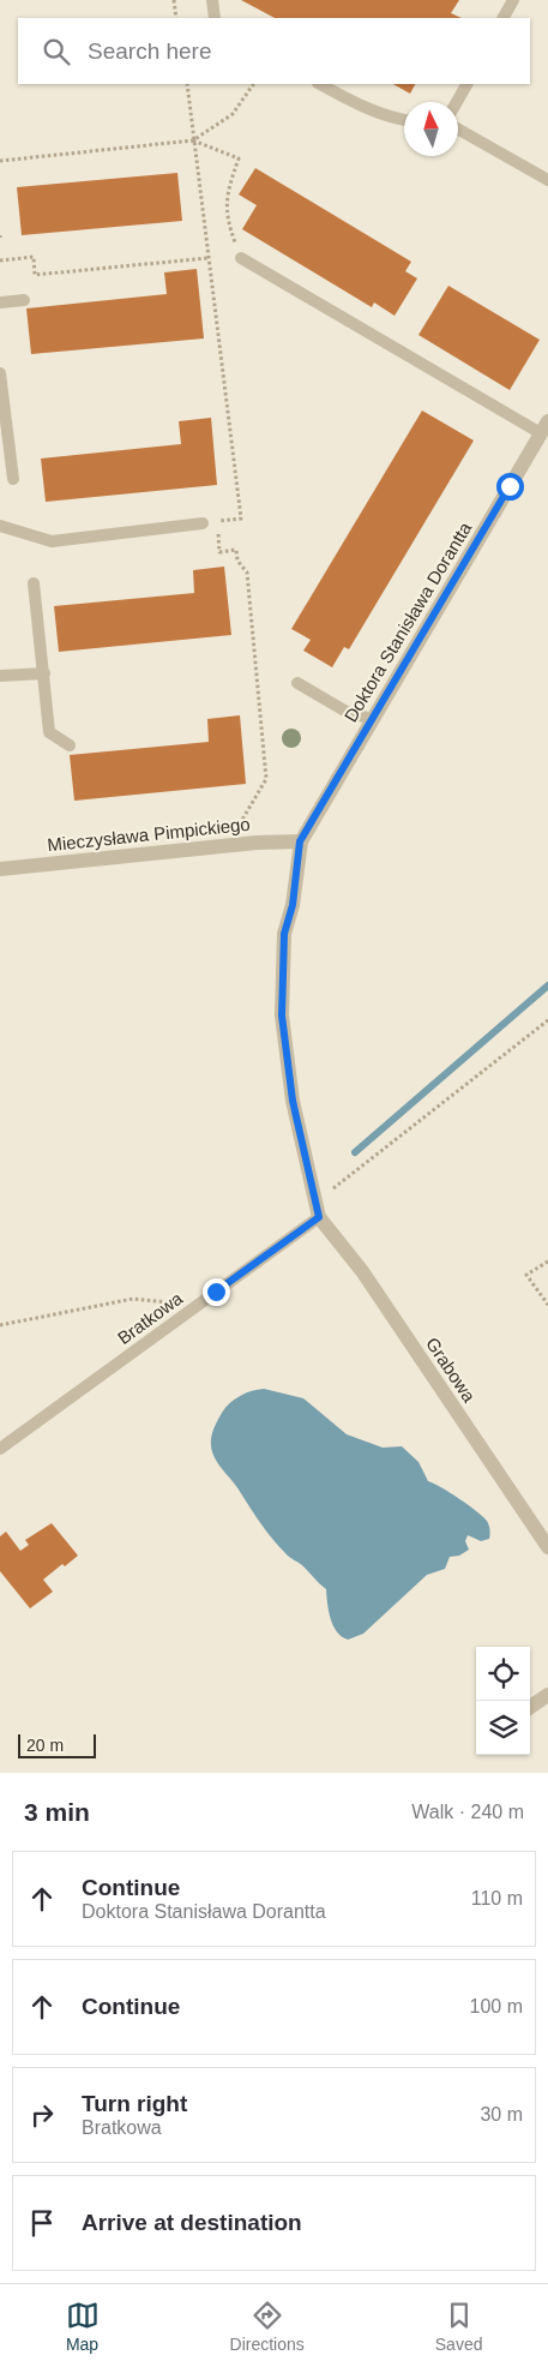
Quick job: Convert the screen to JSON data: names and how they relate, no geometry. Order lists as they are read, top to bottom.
{
  "streets": {
    "street": ["Doktora Stanisława Dorantta", "Mieczysława Pimpickiego", "Grabowa"],
    "lane": ["Bratkowa"]
  },
  "crossings": [
    ["Doktora Stanisława Dorantta", "Mieczysława Pimpickiego"],
    ["Bratkowa", "Grabowa"]
  ],
  "scale_bar": "20 m",
  "north": "top",
  "page": {
    "search": "Search here",
    "scale": "20 m",
    "heading": ["3 min", "Walk · 240 m"],
    "list": [
      ["Continue", "Doktora Stanisława Dorantta", "110 m"],
      ["Continue", "100 m"],
      ["Turn right", "Bratkowa", "30 m"],
      "Arrive at destination"
    ],
    "nav": ["Map", "Directions", "Saved"]
  }
}
